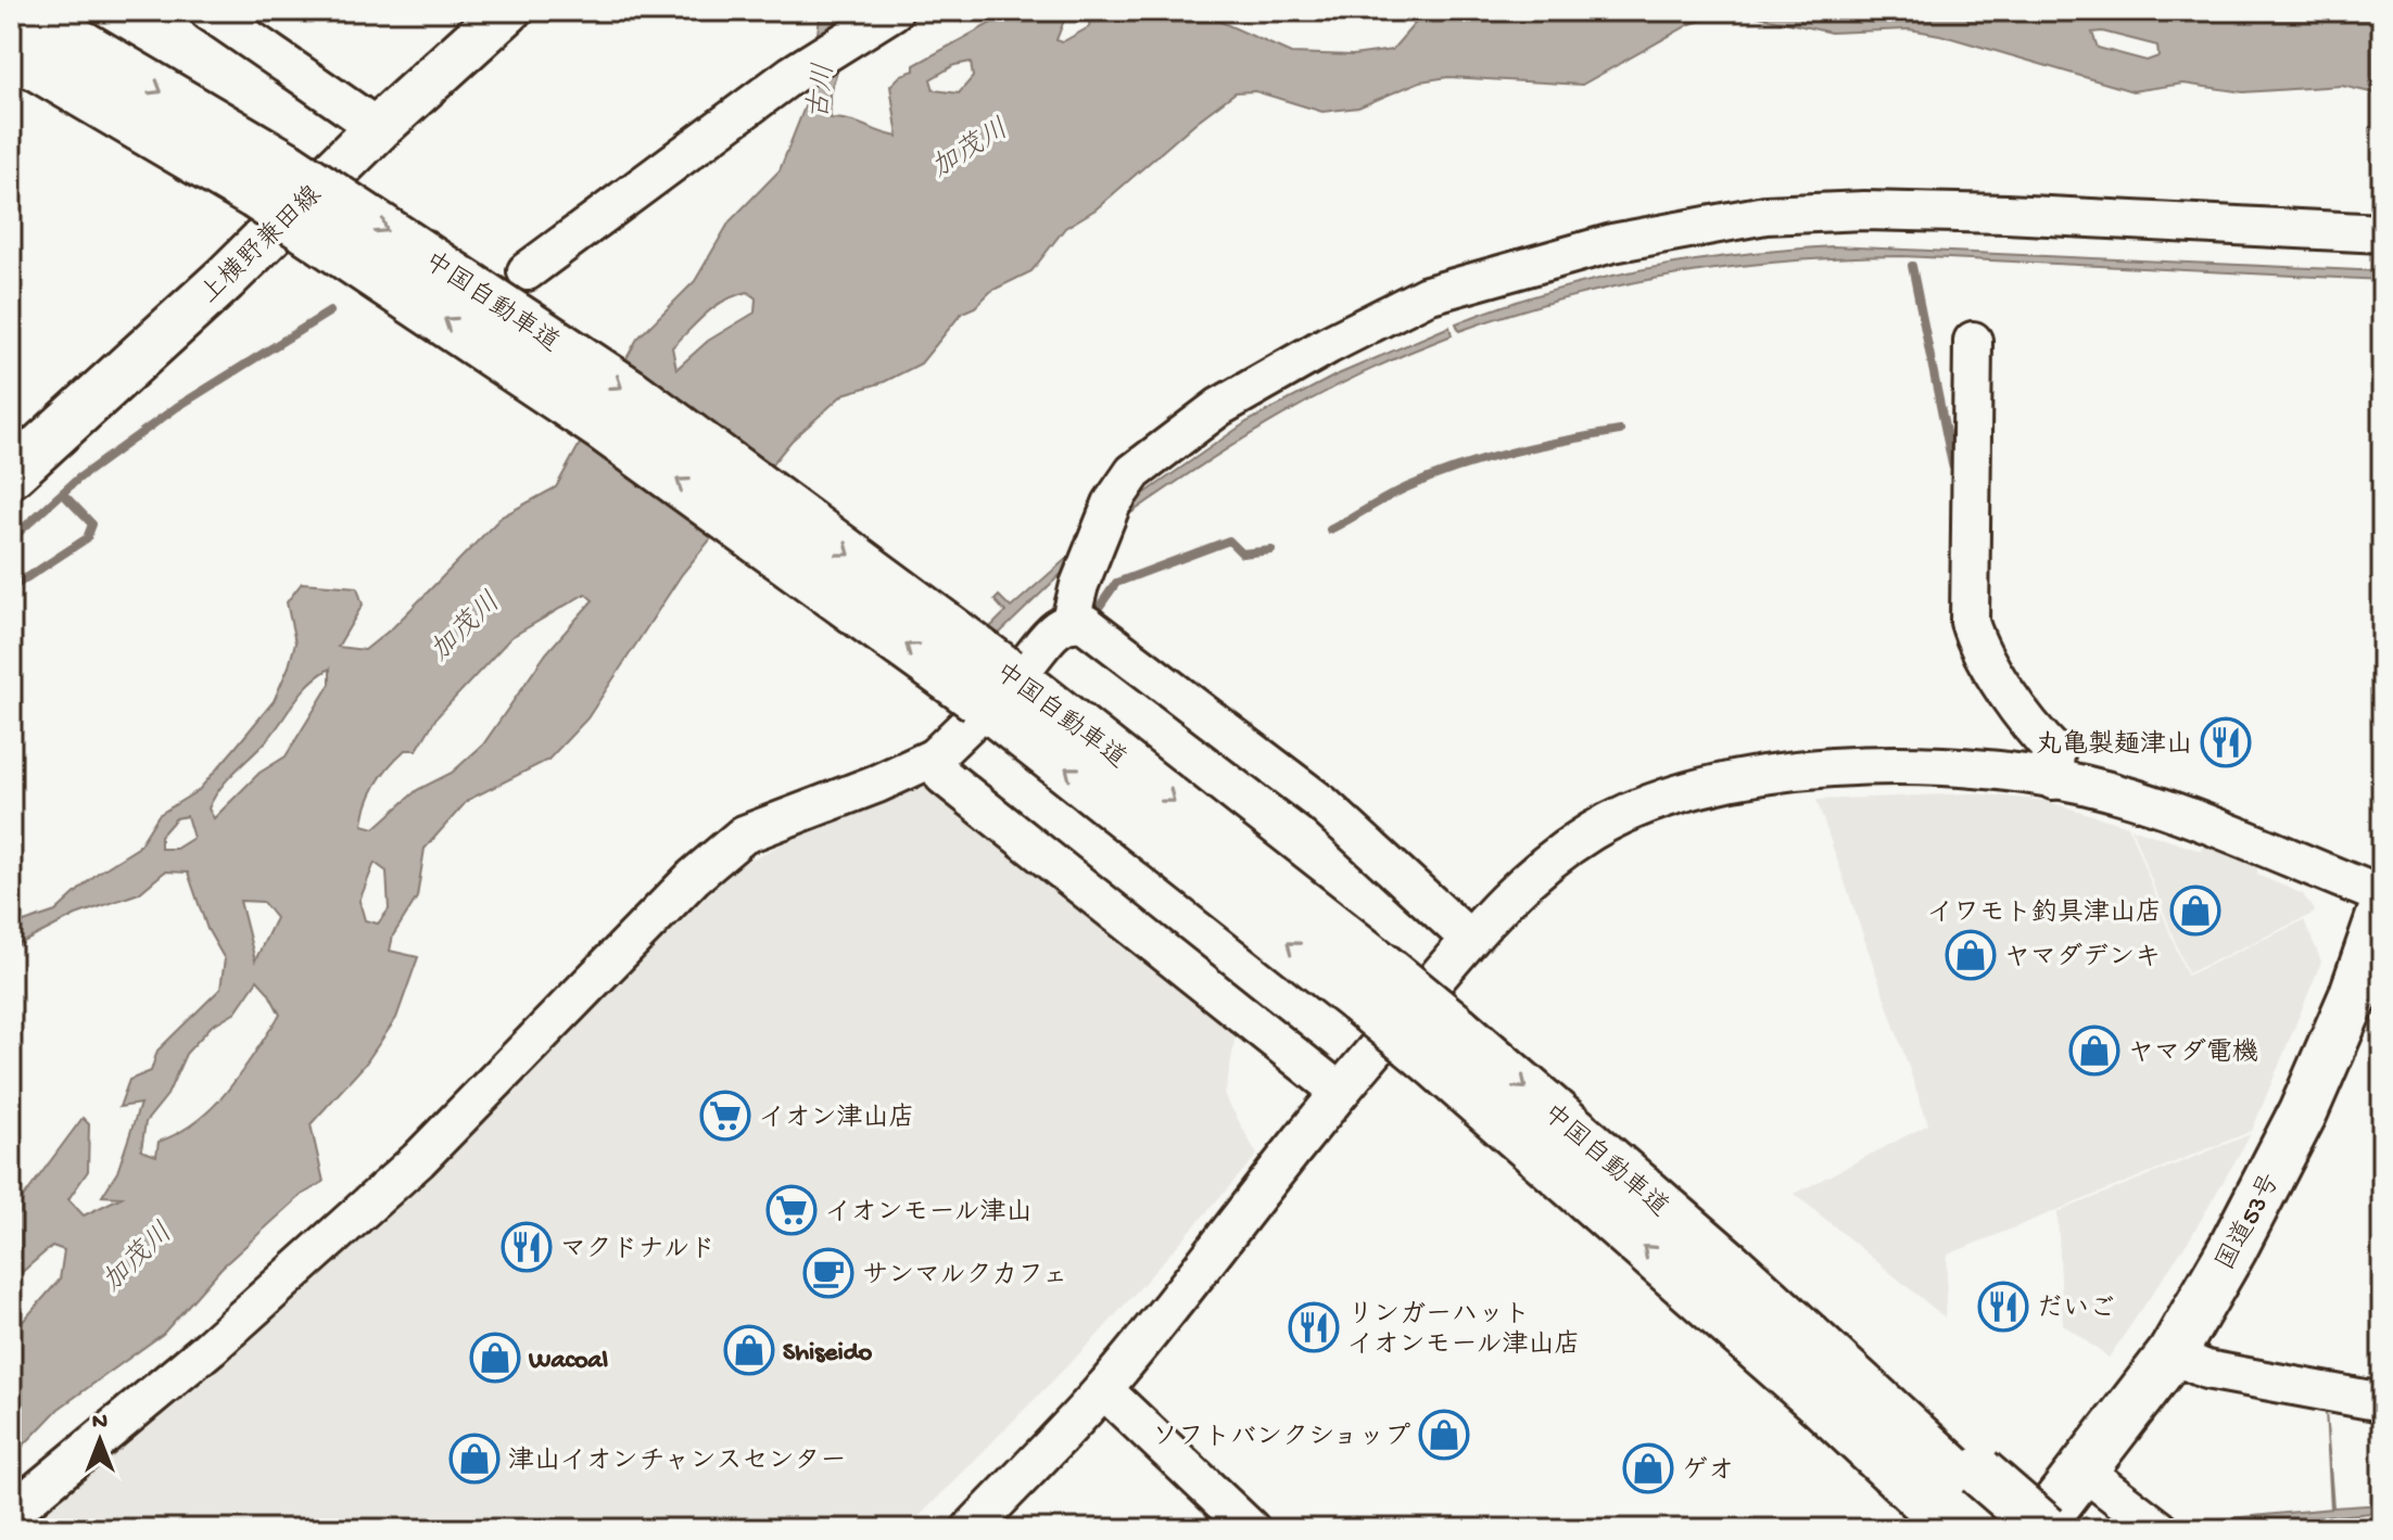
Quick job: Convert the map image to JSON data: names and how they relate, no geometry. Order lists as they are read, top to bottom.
{
  "streets": {
    "highway": ["中国自動車道", "国道53号"],
    "main road": ["上横野兼田線"]
  },
  "water": ["古川", "加茂川"],
  "places": {
    "restaurant": [
      "丸亀製麺津山",
      "マクドナルド",
      "だいご",
      "リンガーハット イオンモール津山店"
    ],
    "shop": [
      "イワモト釣具津山店",
      "ヤマダデンキ",
      "ヤマダ電機",
      "Shiseido",
      "Wacoal",
      "ソフトバンクショップ",
      "津山イオンチャンスセンター",
      "ゲオ"
    ],
    "supermarket": ["イオン津山店", "イオンモール津山"],
    "cafe": ["サンマルクカフェ"]
  },
  "north": "top"
}
